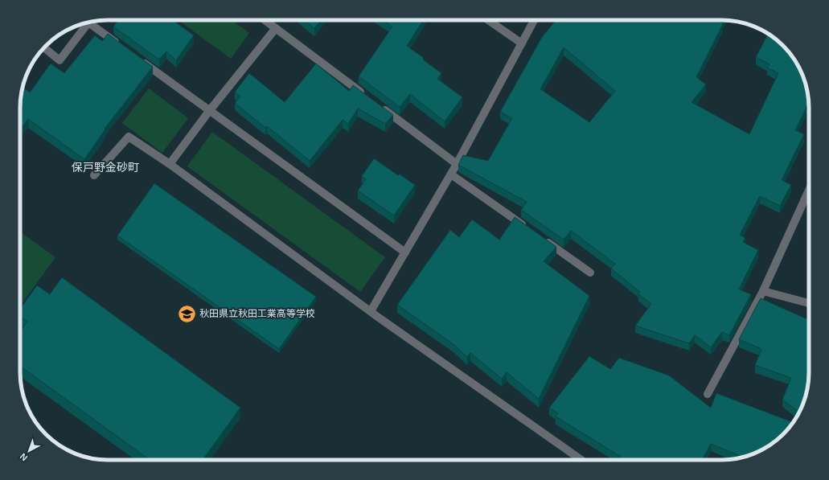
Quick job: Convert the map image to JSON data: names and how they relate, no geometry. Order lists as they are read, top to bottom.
{
  "districts": ["保戸野金砂町"],
  "places": {
    "school or university": ["秋田県立秋田工業高等学校"]
  },
  "north": "bottom left"
}
